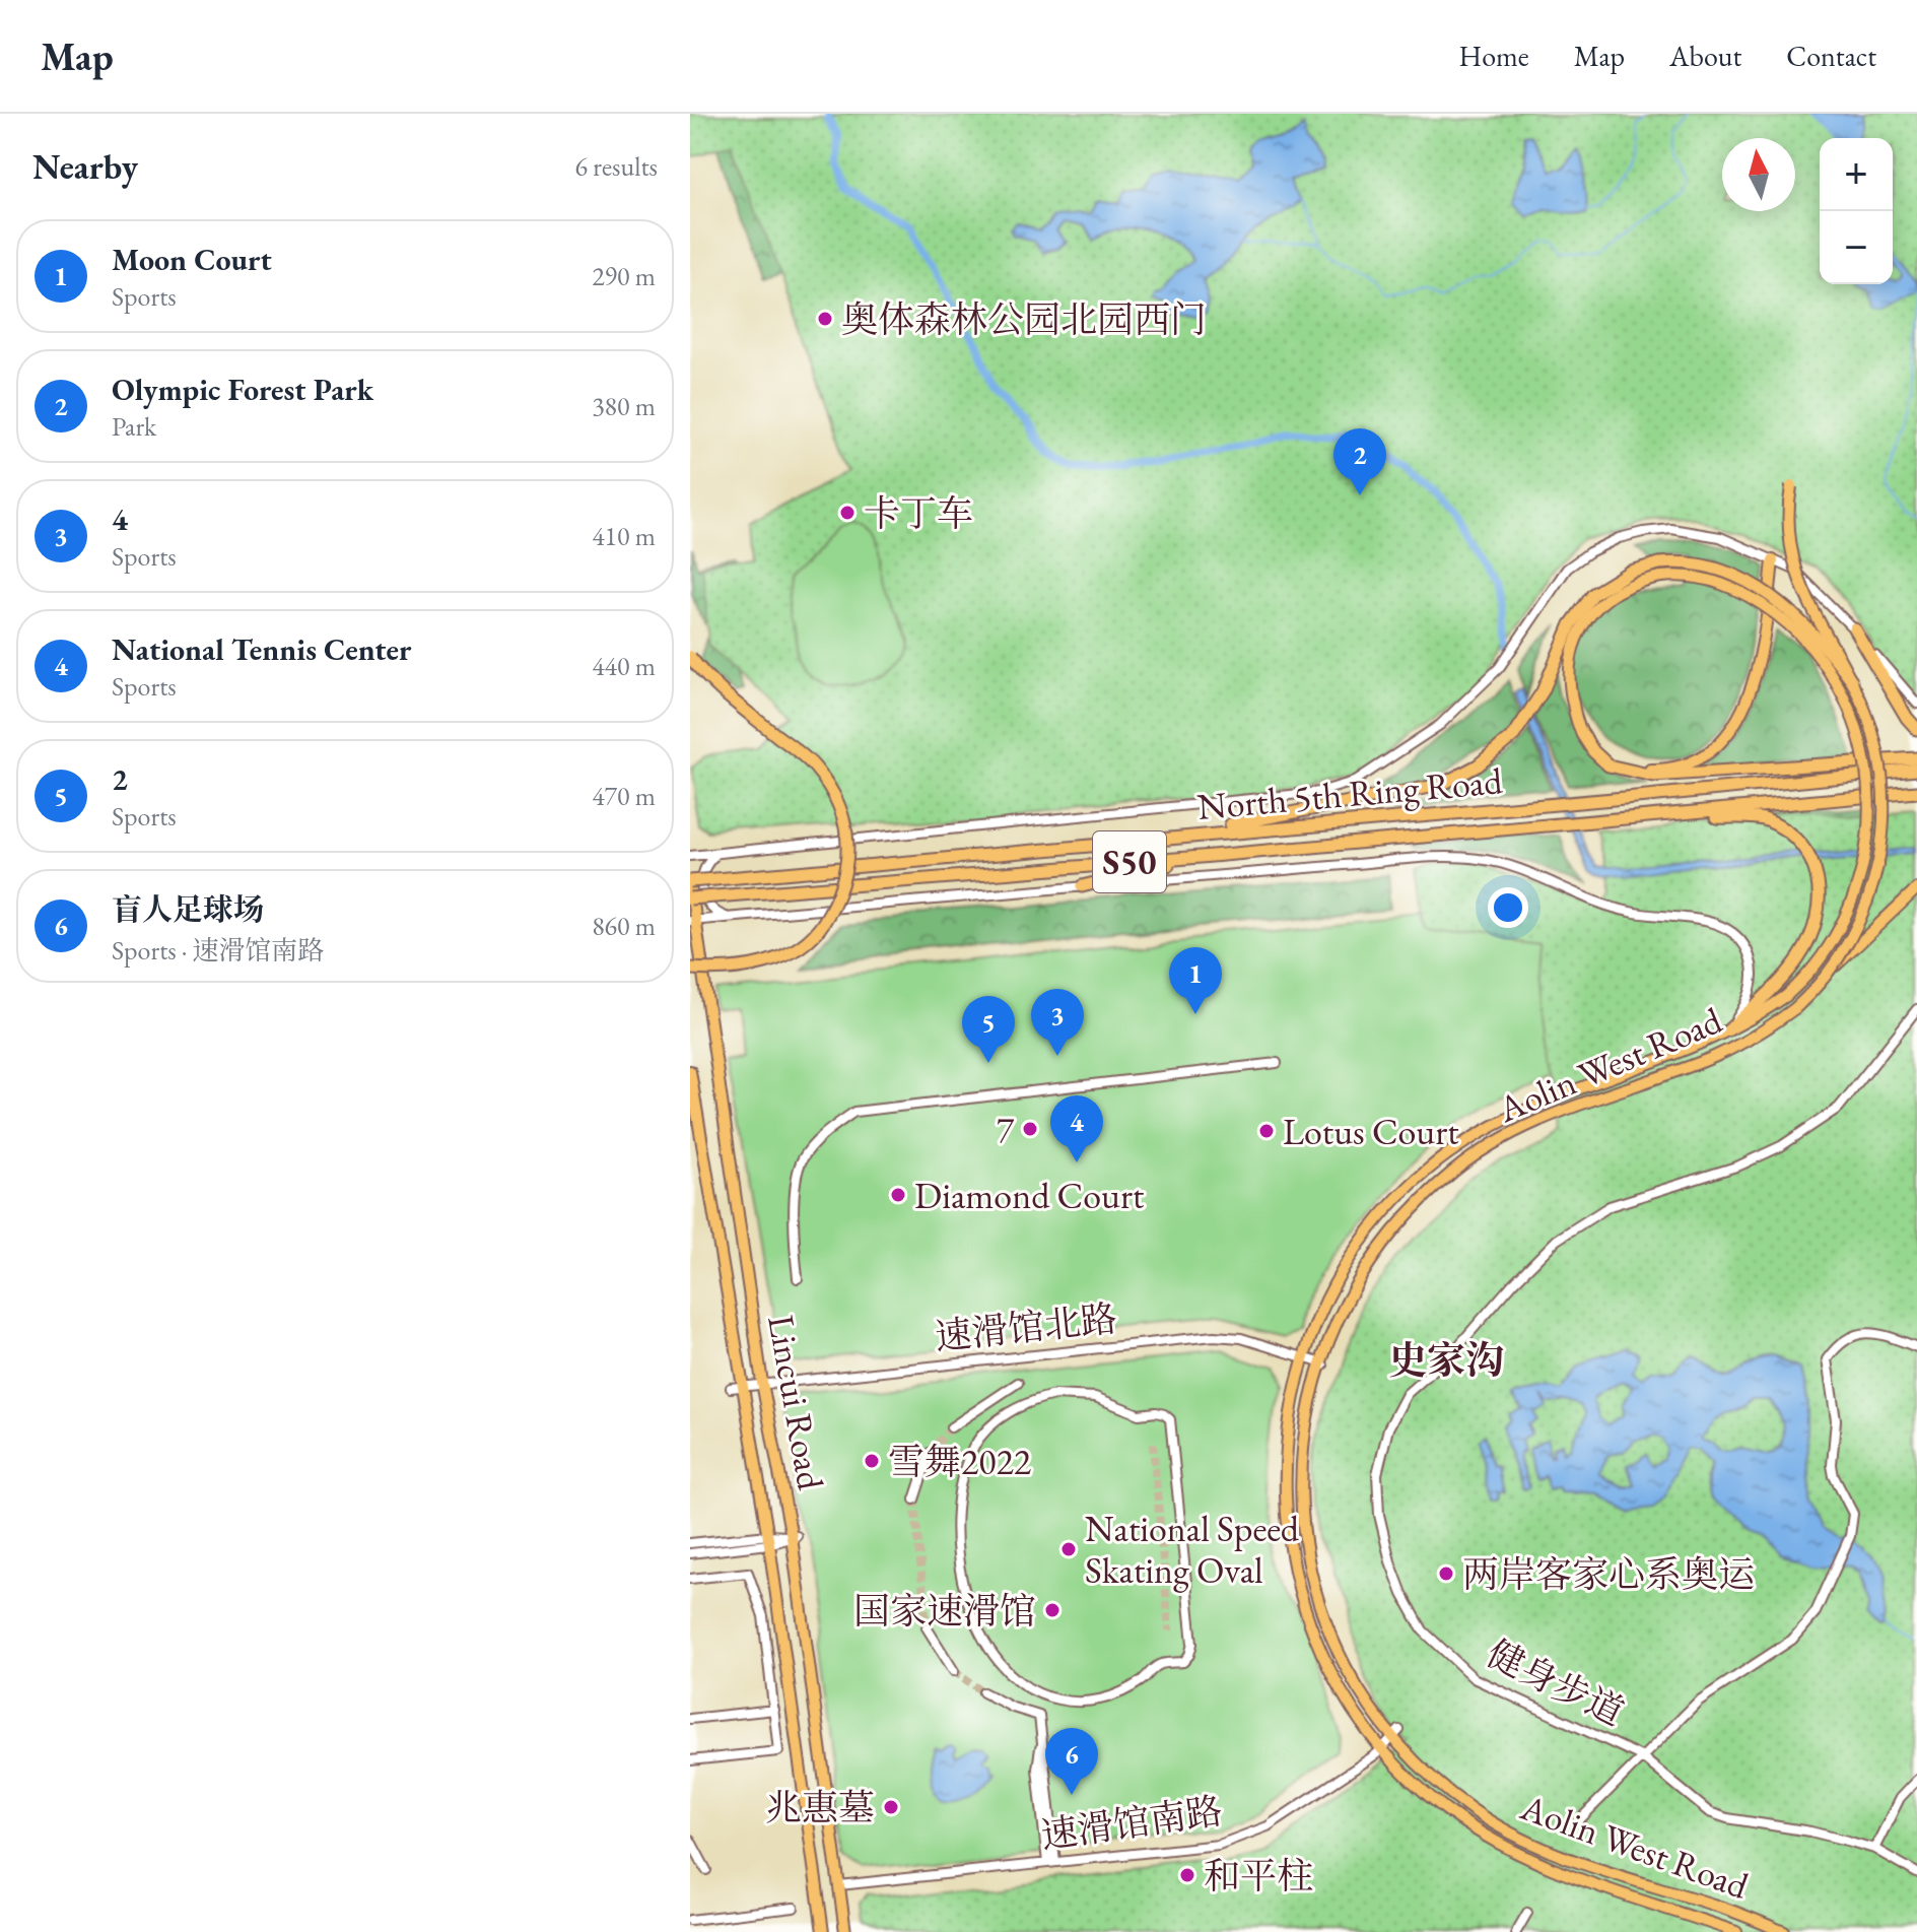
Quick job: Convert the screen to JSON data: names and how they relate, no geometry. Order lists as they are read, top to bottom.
{
  "streets": {
    "highway": ["North 5th Ring Road", "S50"],
    "main road": ["Aolin West Road", "Lincui Road"],
    "street": ["速滑馆北路", "健身步道", "速滑馆南路"]
  },
  "crossings": [
    ["North 5th Ring Road", "Lincui Road"],
    ["Aolin West Road", "速滑馆北路"],
    ["Aolin West Road", "速滑馆南路"],
    ["速滑馆北路", "Lincui Road"],
    ["Lincui Road", "速滑馆南路"]
  ],
  "districts": ["史家沟"],
  "places": [
    "奥体森林公园北园西门",
    "卡丁车",
    "7",
    "Lotus Court",
    "Diamond Court",
    "雪舞2022",
    "National Speed Skating Oval",
    "两岸客家心系奥运",
    "国家速滑馆",
    "兆惠墓",
    "和平柱"
  ],
  "north": "top",
  "page": {
    "header": "Map",
    "nav": [
      "Home",
      "Map",
      "About",
      "Contact"
    ],
    "heading": ["Nearby", "6 results"],
    "map_buttons": ["+", "−"],
    "list": [
      {
        "mark": "1",
        "name": "Moon Court",
        "note": "Sports",
        "value": "290 m"
      },
      {
        "mark": "2",
        "name": "Olympic Forest Park",
        "note": "Park",
        "value": "380 m"
      },
      {
        "mark": "3",
        "name": "4",
        "note": "Sports",
        "value": "410 m"
      },
      {
        "mark": "4",
        "name": "National Tennis Center",
        "note": "Sports",
        "value": "440 m"
      },
      {
        "mark": "5",
        "name": "2",
        "note": "Sports",
        "value": "470 m"
      },
      {
        "mark": "6",
        "name": "盲人足球场",
        "note": "Sports · 速滑馆南路",
        "value": "860 m"
      }
    ],
    "pins": [
      "2",
      "1",
      "3",
      "5",
      "4",
      "6"
    ]
  }
}
